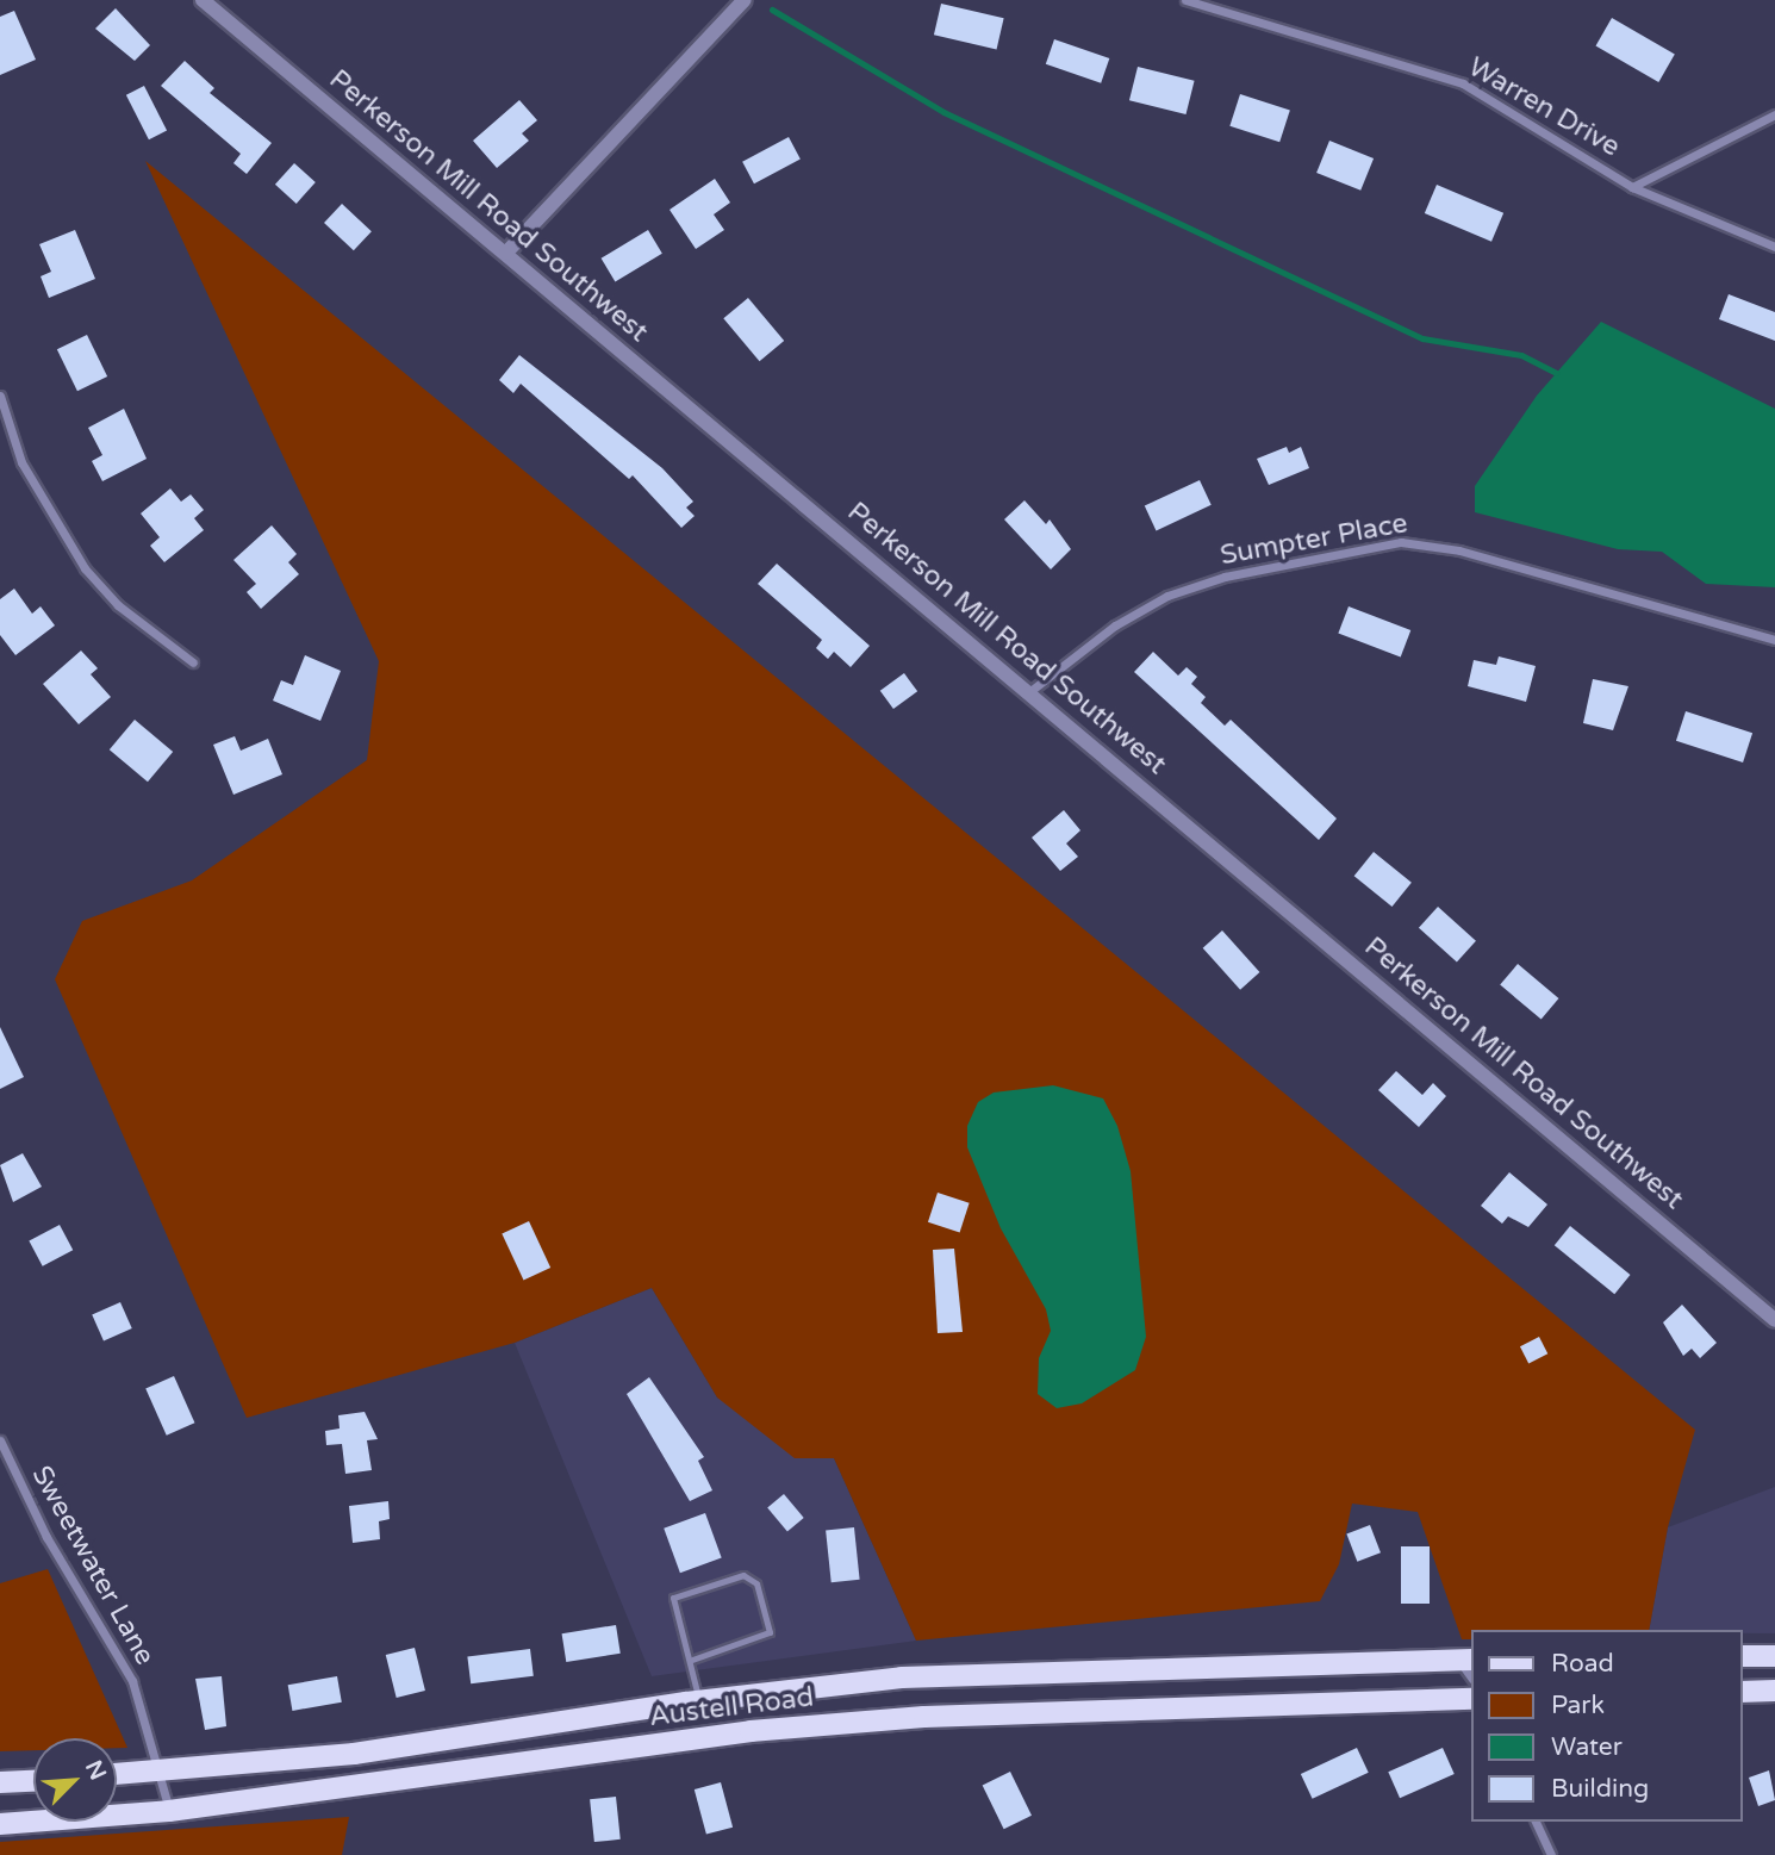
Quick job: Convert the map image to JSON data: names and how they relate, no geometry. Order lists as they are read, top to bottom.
{
  "streets": {
    "main road": ["Austell Road"],
    "street": [
      "Warren Drive",
      "Perkerson Mill Road Southwest",
      "Sumpter Place",
      "Sweetwater Lane"
    ]
  },
  "crossings": [
    ["Perkerson Mill Road Southwest", "Sumpter Place"],
    ["Sweetwater Lane", "Austell Road"]
  ],
  "legend": [
    "Road",
    "Park",
    "Water",
    "Building"
  ],
  "north": "top right"
}
